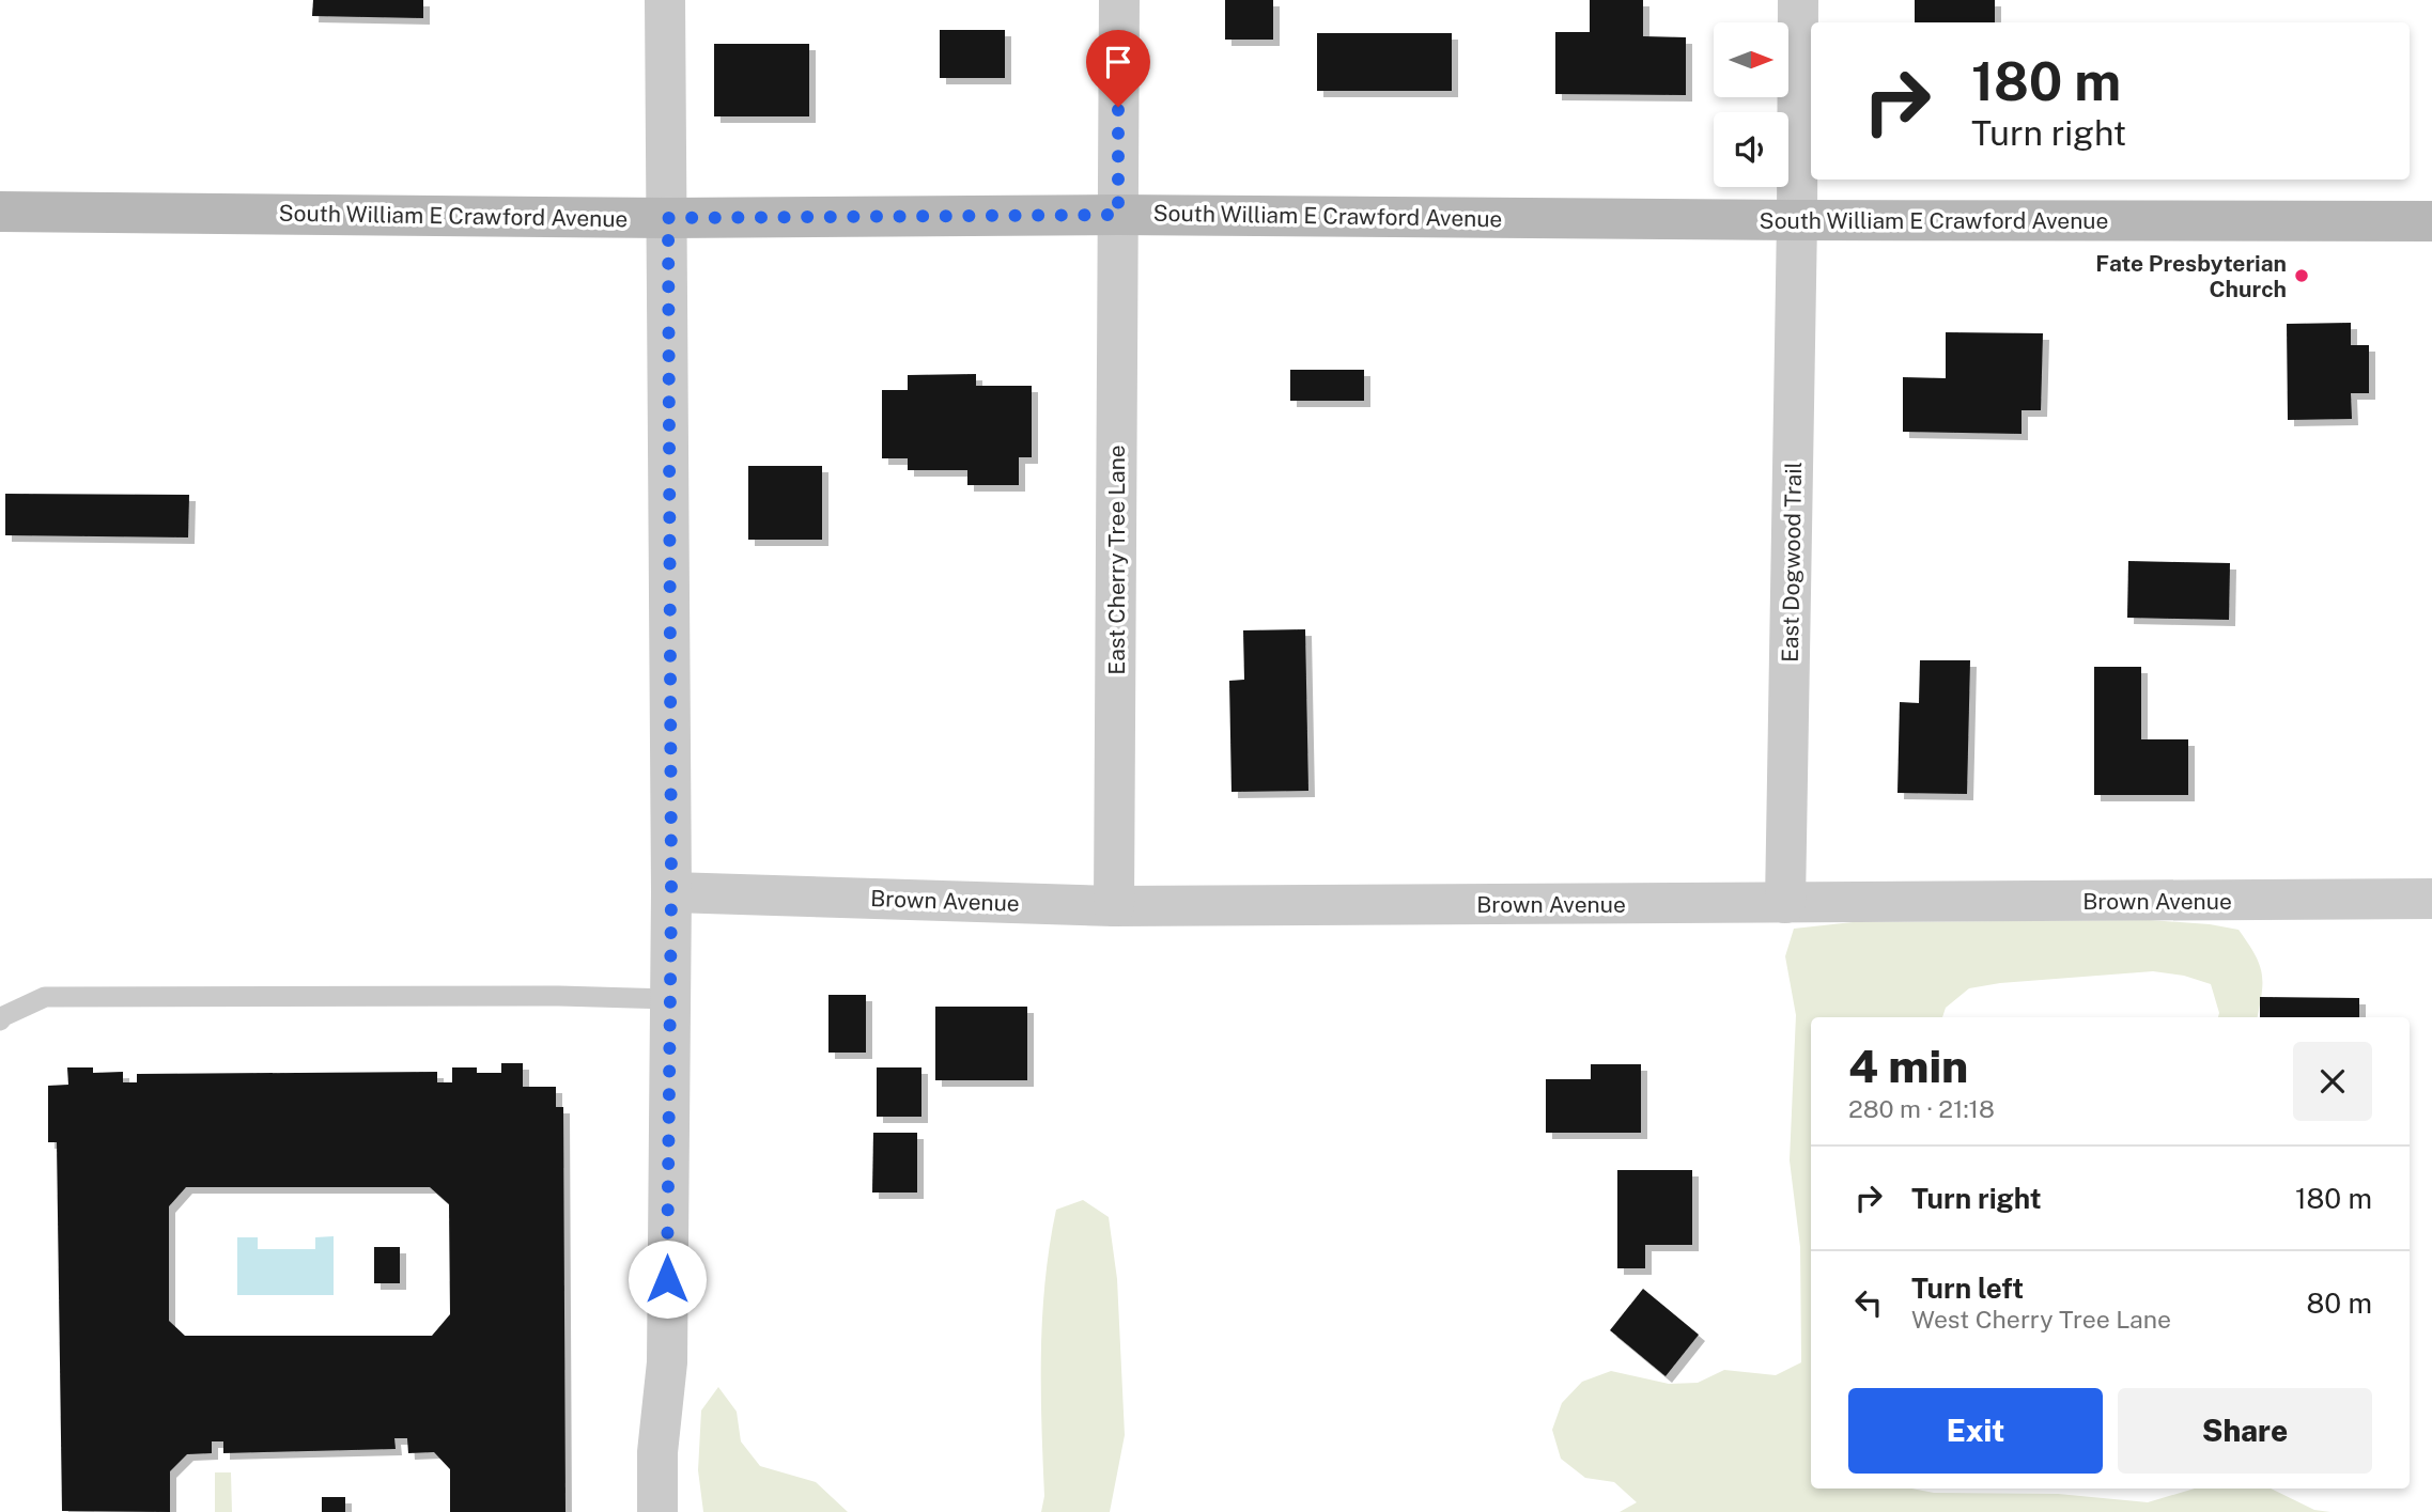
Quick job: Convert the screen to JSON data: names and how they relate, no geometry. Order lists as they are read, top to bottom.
{
  "streets": {
    "main road": ["South William E Crawford Avenue"],
    "street": ["East Cherry Tree Lane", "East Dogwood Trail", "Brown Avenue"]
  },
  "crossings": [
    ["South William E Crawford Avenue", "East Cherry Tree Lane"],
    ["South William E Crawford Avenue", "East Dogwood Trail"],
    ["East Cherry Tree Lane", "Brown Avenue"],
    ["East Dogwood Trail", "Brown Avenue"]
  ],
  "places": ["Fate Presbyterian Church"],
  "north": "right",
  "page": {
    "turn": ["180 m", "Turn right"],
    "heading": ["4 min", "280 m · 21:18"],
    "list": [
      {
        "name": "Turn right",
        "value": "180 m"
      },
      {
        "name": "Turn left",
        "note": "West Cherry Tree Lane",
        "value": "80 m"
      }
    ],
    "buttons": ["Exit", "Share"]
  }
}
